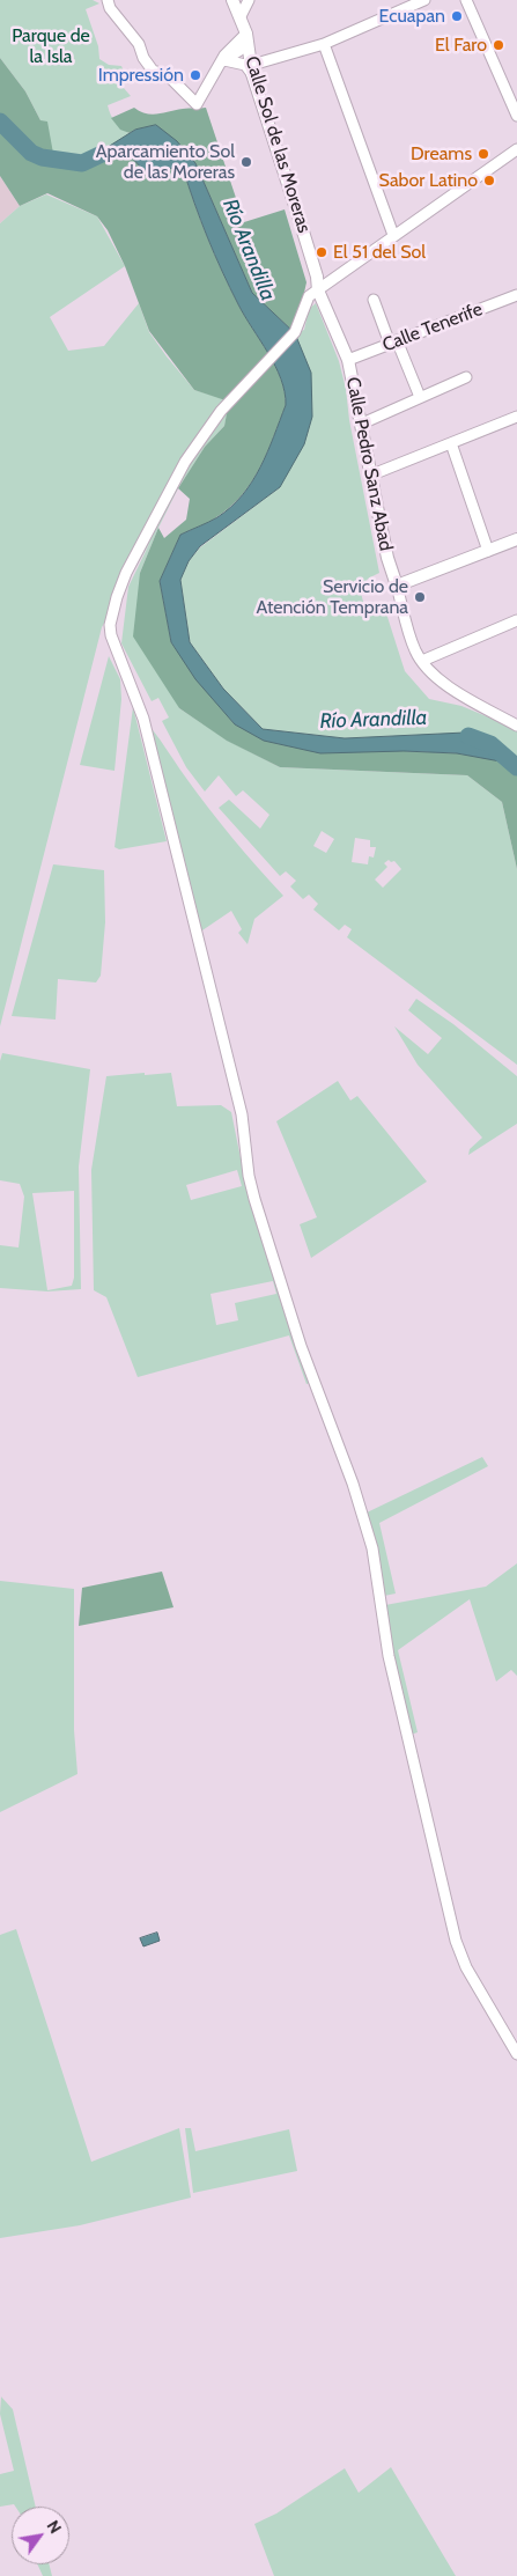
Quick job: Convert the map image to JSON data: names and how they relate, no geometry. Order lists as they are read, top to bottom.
{
  "streets": {
    "street": ["Calle Sol de las Moreras", "Calle Tenerife", "Calle Pedro Sanz Abad"]
  },
  "crossings": [
    ["Calle Sol de las Moreras", "Calle Pedro Sanz Abad"],
    ["Calle Tenerife", "Calle Pedro Sanz Abad"]
  ],
  "water": ["Río Arandilla"],
  "parks": ["Parque de la Isla"],
  "places": [
    "Ecuapan",
    "El Faro",
    "Impressión",
    "Dreams",
    "Aparcamiento Sol de las Moreras",
    "Sabor Latino",
    "El 51 del Sol",
    "Servicio de Atención Temprana"
  ],
  "north": "top right"
}
